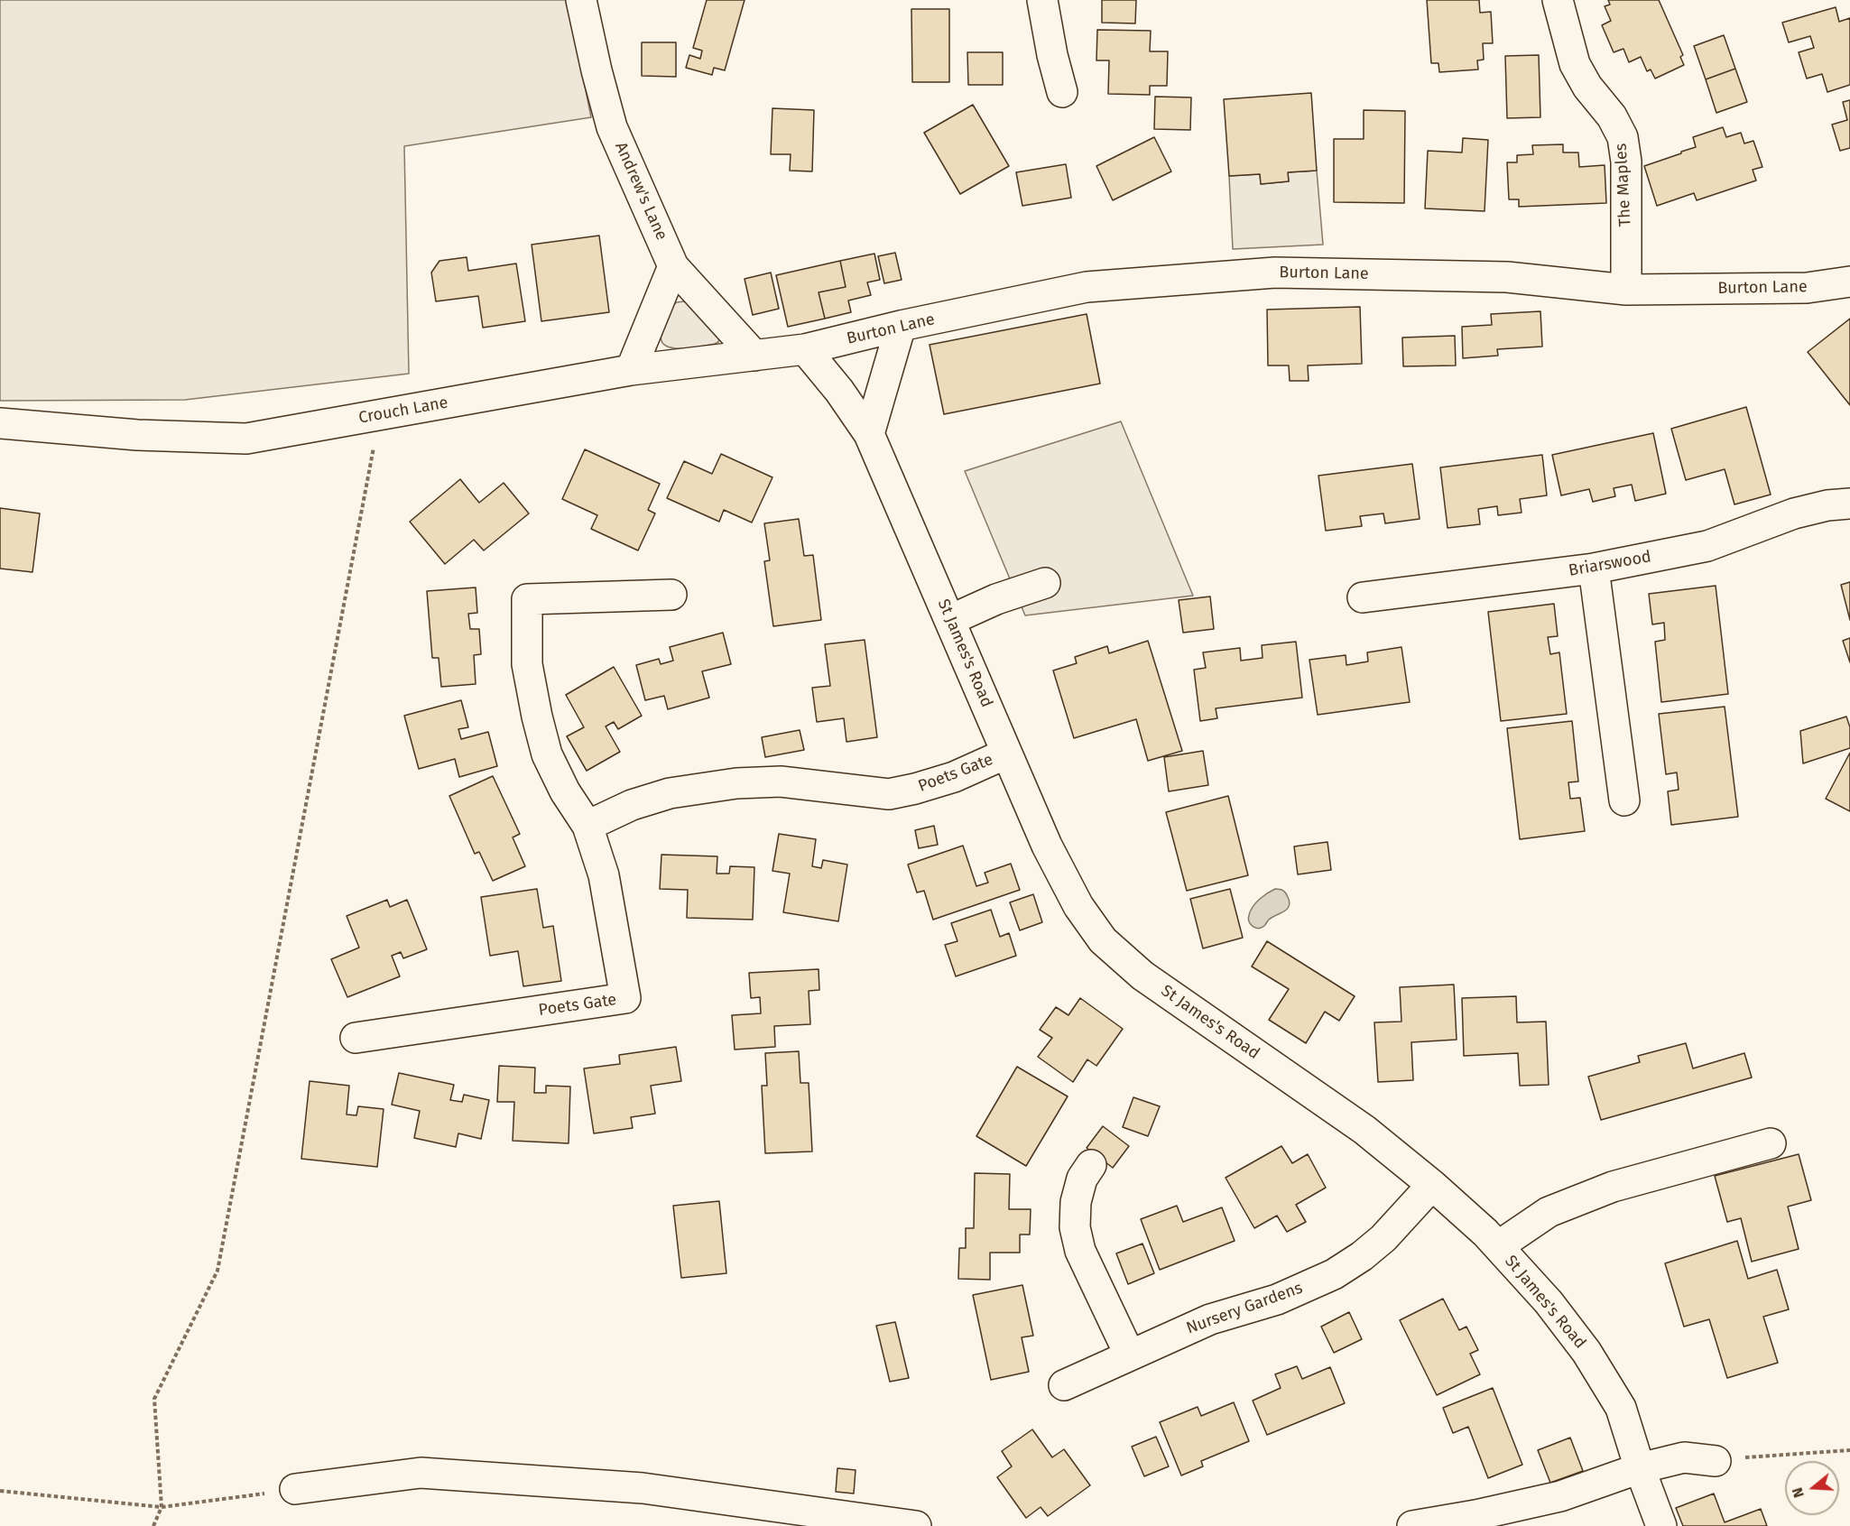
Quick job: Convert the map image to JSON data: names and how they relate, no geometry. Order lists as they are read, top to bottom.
{
  "streets": {
    "street": [
      "The Maples",
      "Andrew's Lane",
      "Burton Lane",
      "Crouch Lane",
      "Briarswood",
      "St James's Road",
      "Poets Gate",
      "Nursery Gardens"
    ]
  },
  "crossings": [
    ["The Maples", "Burton Lane"],
    ["Andrew's Lane", "Crouch Lane"],
    ["Burton Lane", "Crouch Lane"],
    ["Burton Lane", "St James's Road"],
    ["Crouch Lane", "St James's Road"],
    ["St James's Road", "Poets Gate"],
    ["St James's Road", "Nursery Gardens"]
  ],
  "north": "left"
}
